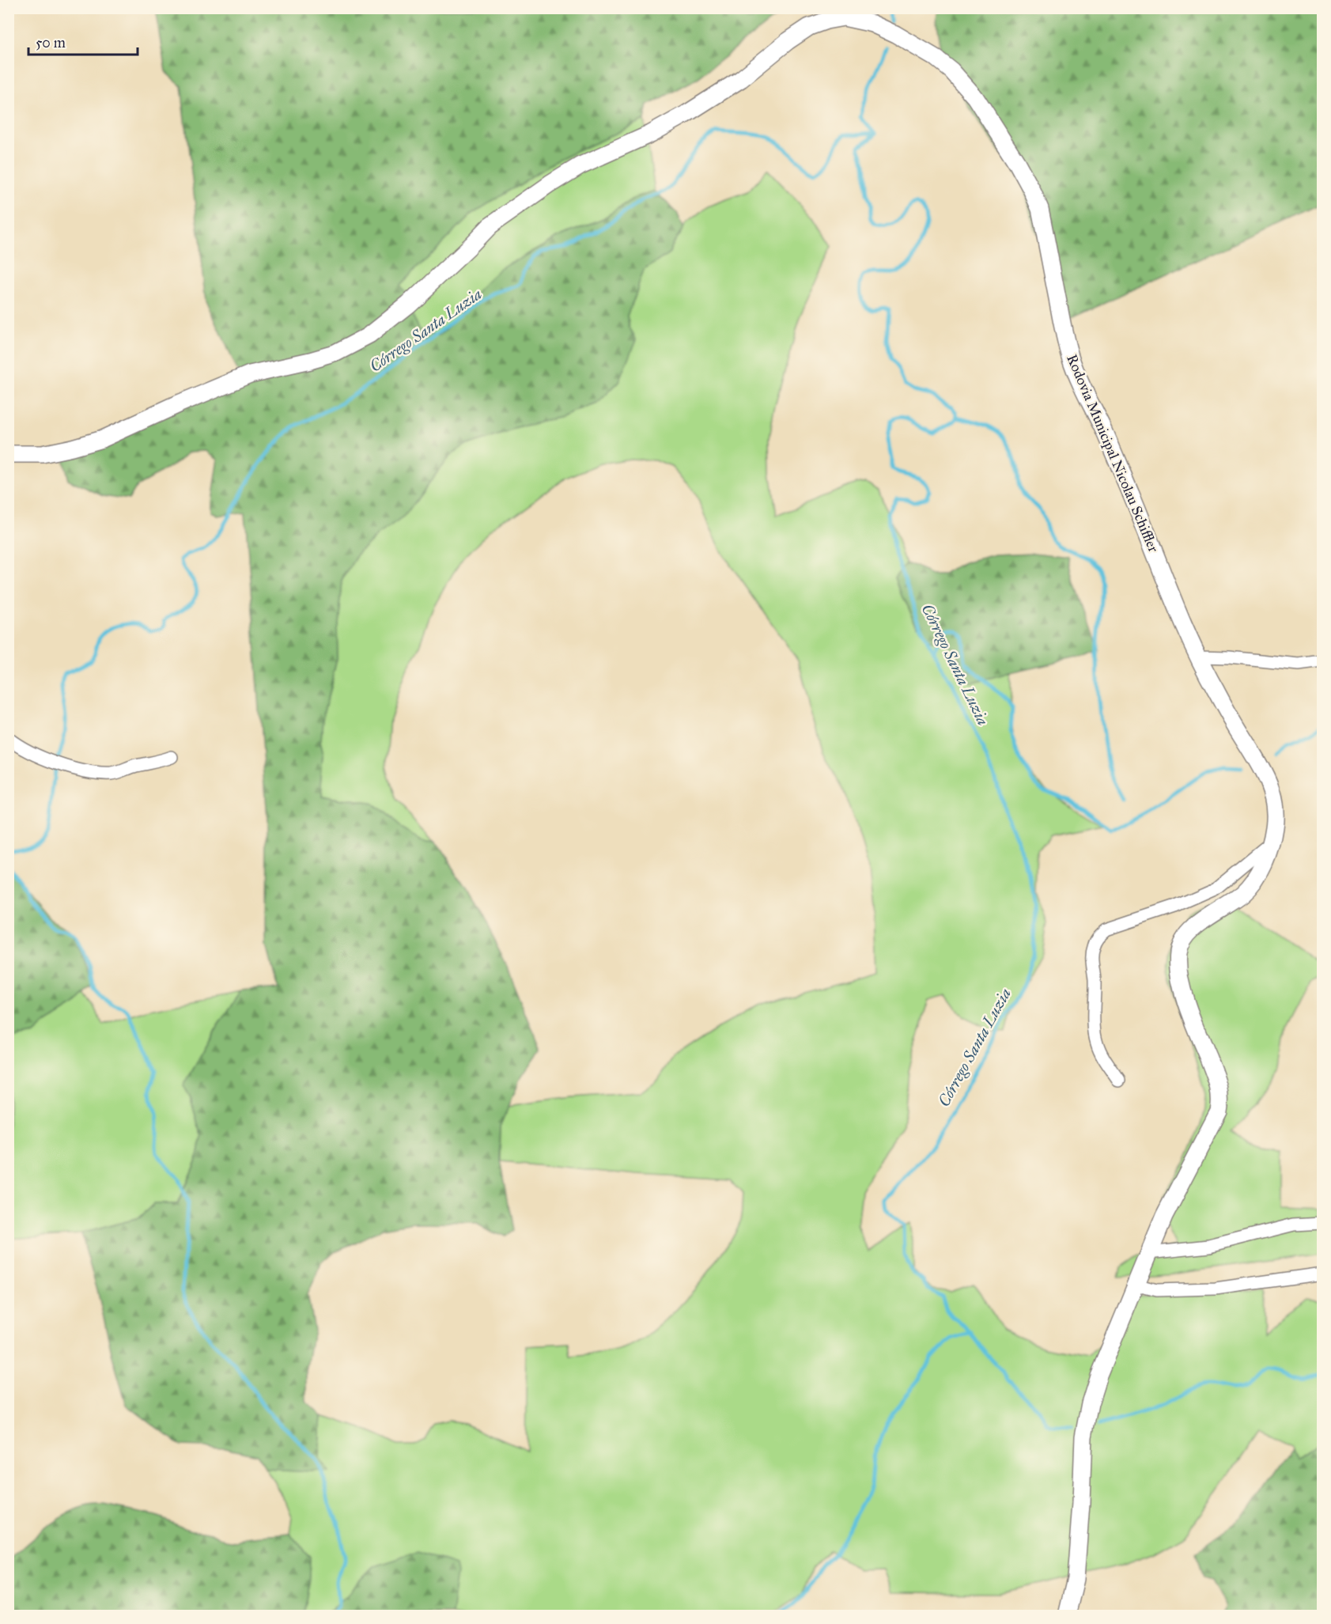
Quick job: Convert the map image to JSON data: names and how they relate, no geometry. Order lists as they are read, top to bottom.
{
  "streets": {
    "street": ["Rodovia Municipal Nicolau Schiffler"]
  },
  "water": ["Córrego Santa Luzia"],
  "scale_bar": "50 m"
}
